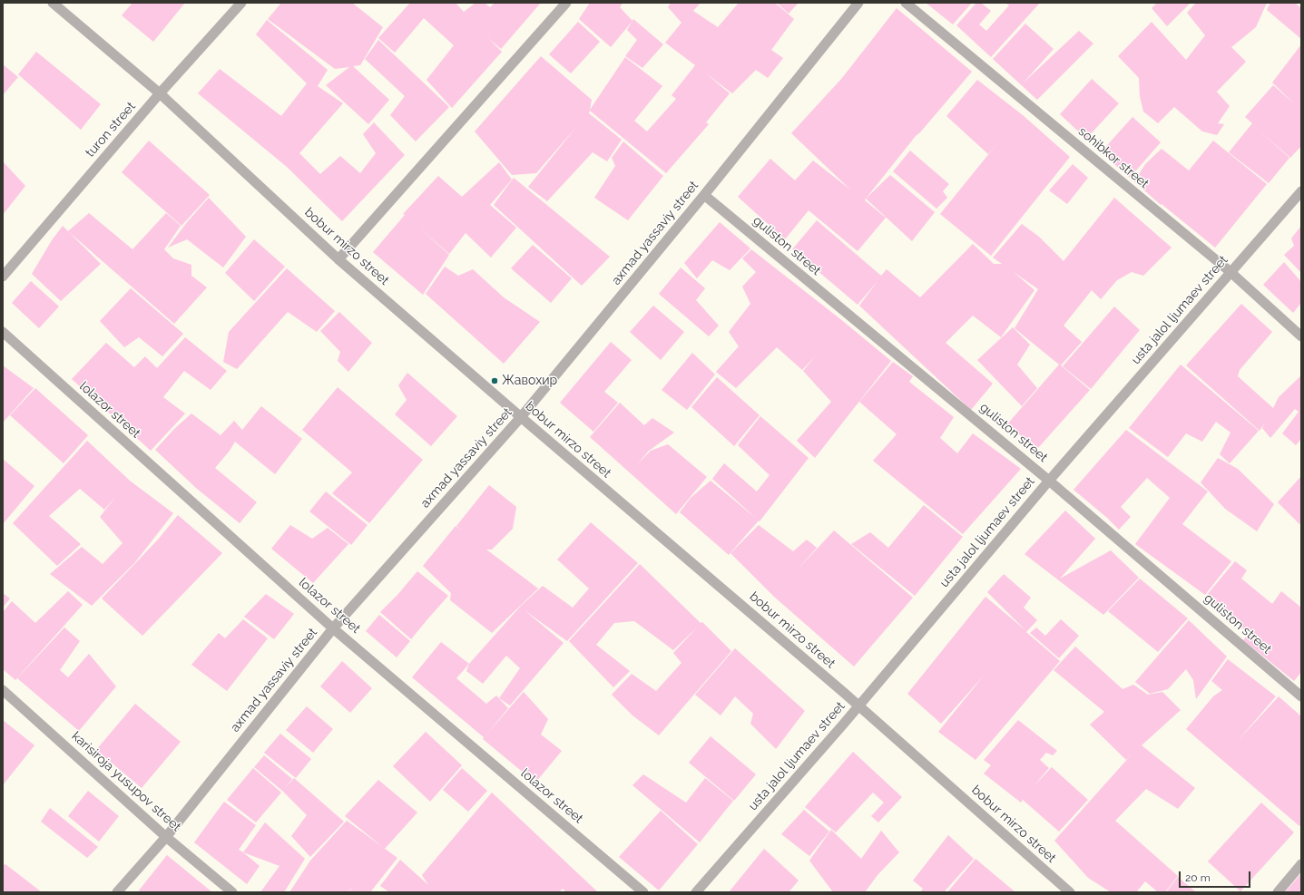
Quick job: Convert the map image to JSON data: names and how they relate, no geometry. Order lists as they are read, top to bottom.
{
  "streets": {
    "street": [
      "turon street",
      "sohibkor street",
      "axmad yassaviy street",
      "guliston street",
      "bobur mirzo street",
      "usta jalol ljumaev street",
      "lolazor street",
      "karisiroja yusupov street"
    ]
  },
  "crossings": [
    ["turon street", "bobur mirzo street"],
    ["sohibkor street", "usta jalol ljumaev street"],
    ["axmad yassaviy street", "guliston street"],
    ["axmad yassaviy street", "bobur mirzo street"],
    ["axmad yassaviy street", "lolazor street"],
    ["axmad yassaviy street", "karisiroja yusupov street"],
    ["guliston street", "usta jalol ljumaev street"],
    ["bobur mirzo street", "usta jalol ljumaev street"]
  ],
  "places": ["Жавохир"],
  "scale_bar": "20 m"
}
